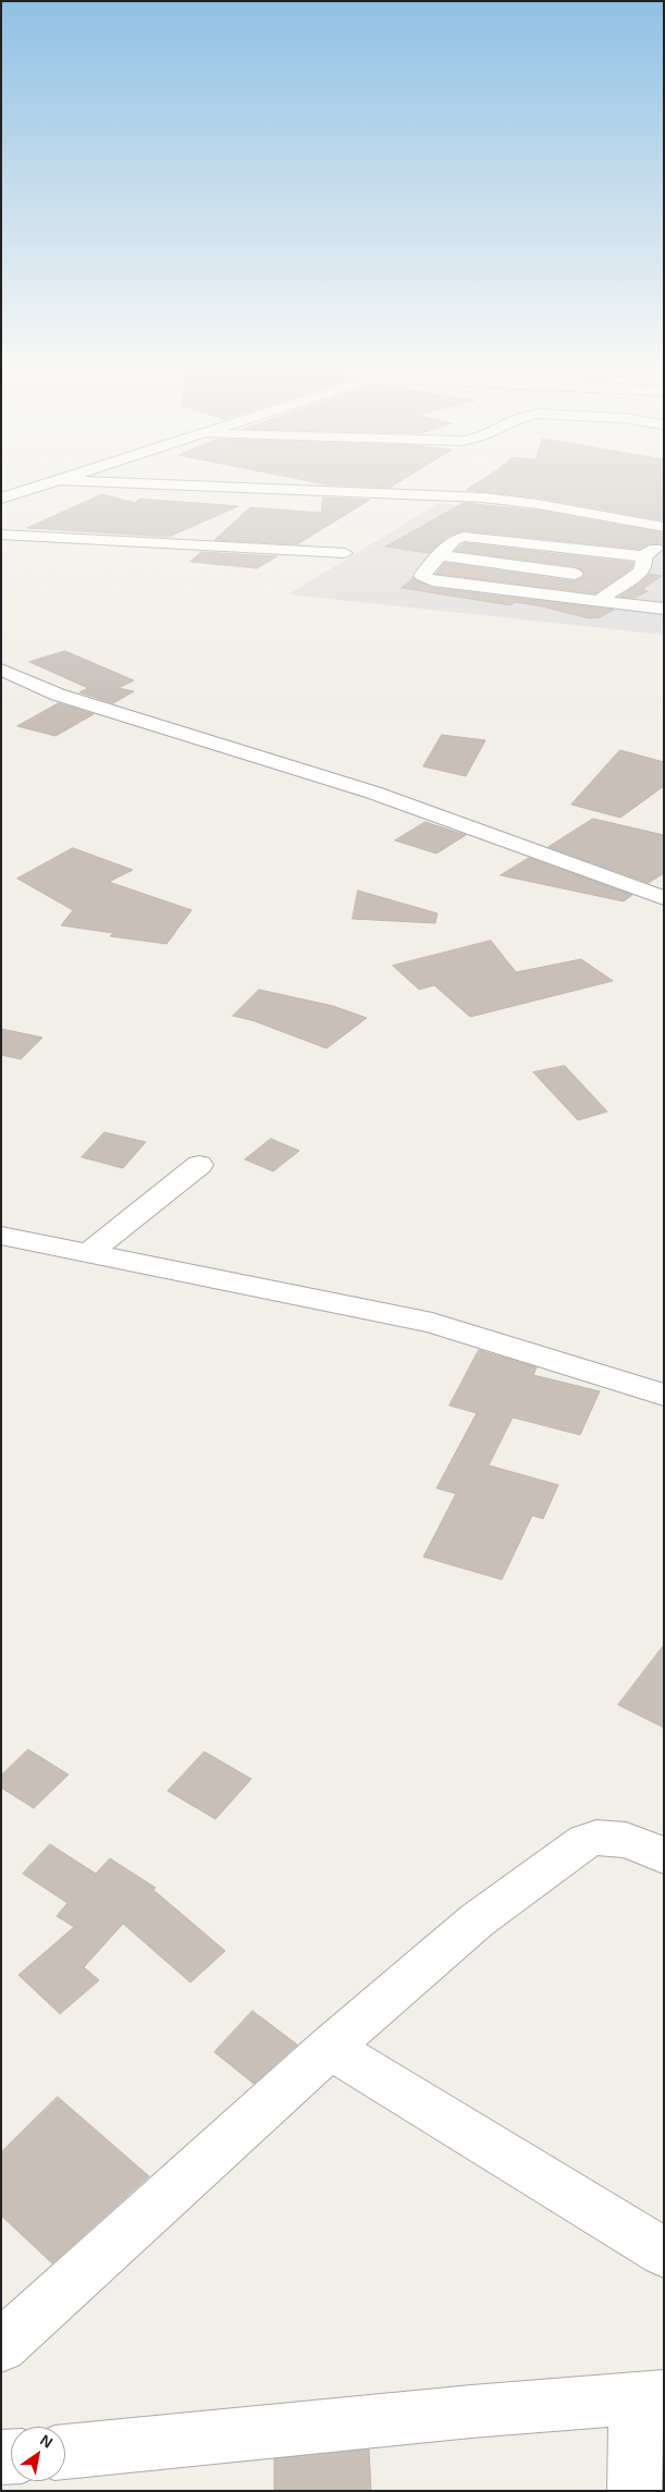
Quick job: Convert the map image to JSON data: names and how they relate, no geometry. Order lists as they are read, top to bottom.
{
  "north": "top right"
}
